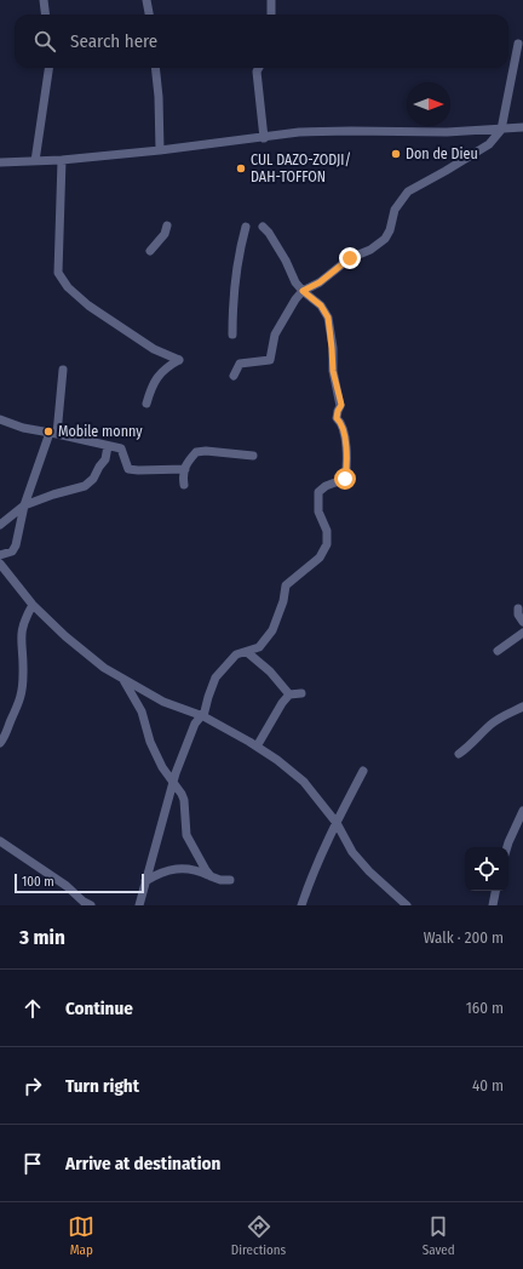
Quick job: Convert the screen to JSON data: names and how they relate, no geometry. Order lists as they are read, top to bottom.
{
  "places": ["Don de Dieu", "CUL DAZO-ZODJI/ DAH-TOFFON", "Mobile monny"],
  "scale_bar": "100 m",
  "north": "right",
  "page": {
    "search": "Search here",
    "scale": "100 m",
    "heading": ["3 min", "Walk · 200 m"],
    "list": [
      ["Continue", "160 m"],
      ["Turn right", "40 m"],
      "Arrive at destination"
    ],
    "nav": ["Map", "Directions", "Saved"]
  }
}
